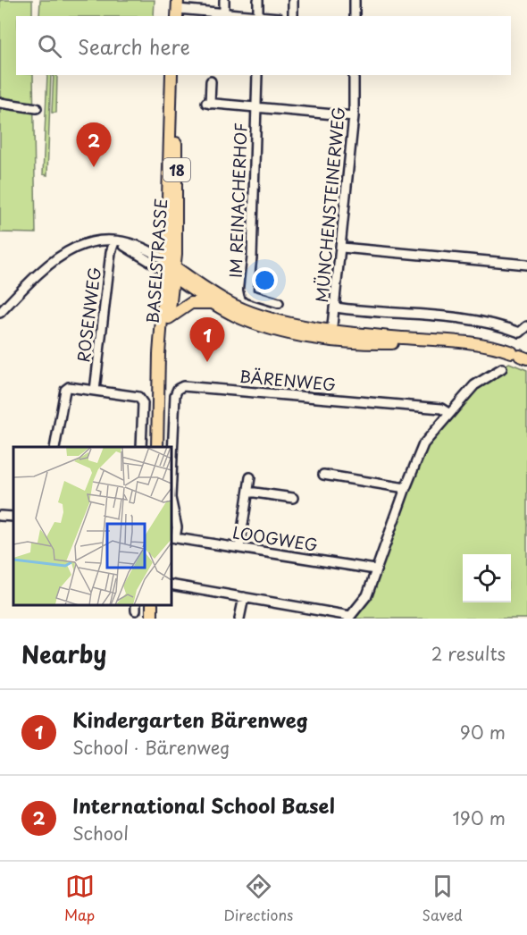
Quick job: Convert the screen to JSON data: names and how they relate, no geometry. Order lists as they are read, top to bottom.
{
  "streets": {
    "main road": ["18", "BASELSTRASSE"],
    "street": [
      "IM REINACHERHOF",
      "MÜNCHENSTEINERWEG",
      "ROSENWEG",
      "BÄRENWEG",
      "LOOGWEG"
    ]
  },
  "crossings": [
    ["IM REINACHERHOF", "MÜNCHENSTEINERWEG"],
    ["BÄRENWEG", "LOOGWEG"]
  ],
  "page": {
    "search": "Search here",
    "pins": ["2", "1"],
    "heading": ["Nearby", "2 results"],
    "list": [
      {
        "mark": "1",
        "name": "Kindergarten Bärenweg",
        "note": "School · Bärenweg",
        "value": "90 m"
      },
      {
        "mark": "2",
        "name": "International School Basel",
        "note": "School",
        "value": "190 m"
      }
    ],
    "nav": ["Map", "Directions", "Saved"]
  }
}
